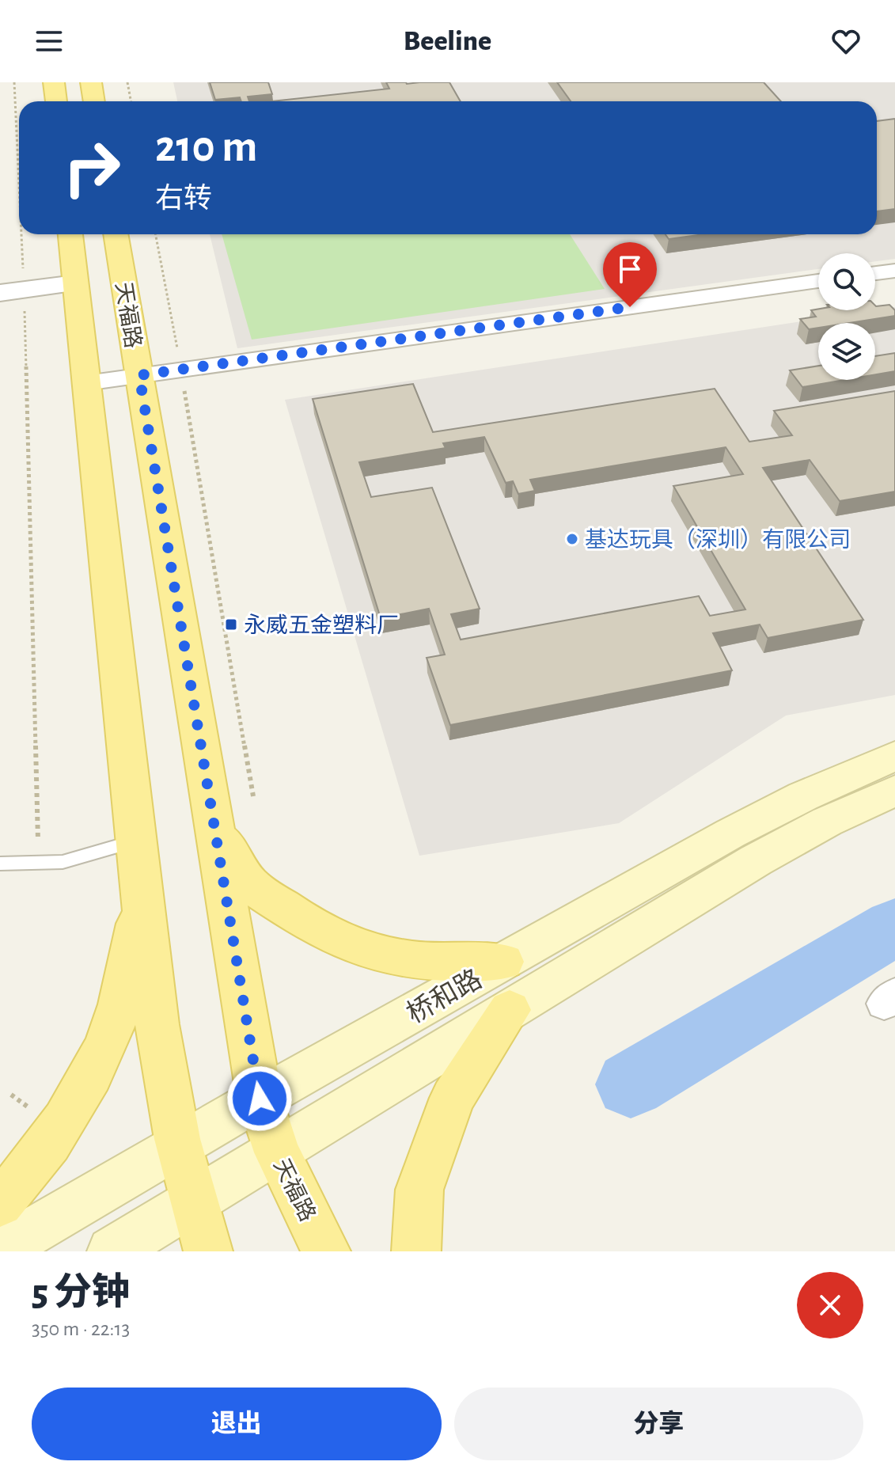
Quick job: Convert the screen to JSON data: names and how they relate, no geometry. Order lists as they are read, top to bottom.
{
  "streets": {
    "main road": ["天福路", "桥和路"]
  },
  "crossings": [
    ["天福路", "桥和路"]
  ],
  "places": {
    "other": ["基达玩具（深圳）有限公司"],
    "transit": ["永威五金塑料厂"]
  },
  "page": {
    "header": "Beeline",
    "turn": ["210 m", "右转"],
    "heading": ["5 分钟", "350 m · 22:13"],
    "buttons": ["退出", "分享"]
  }
}
